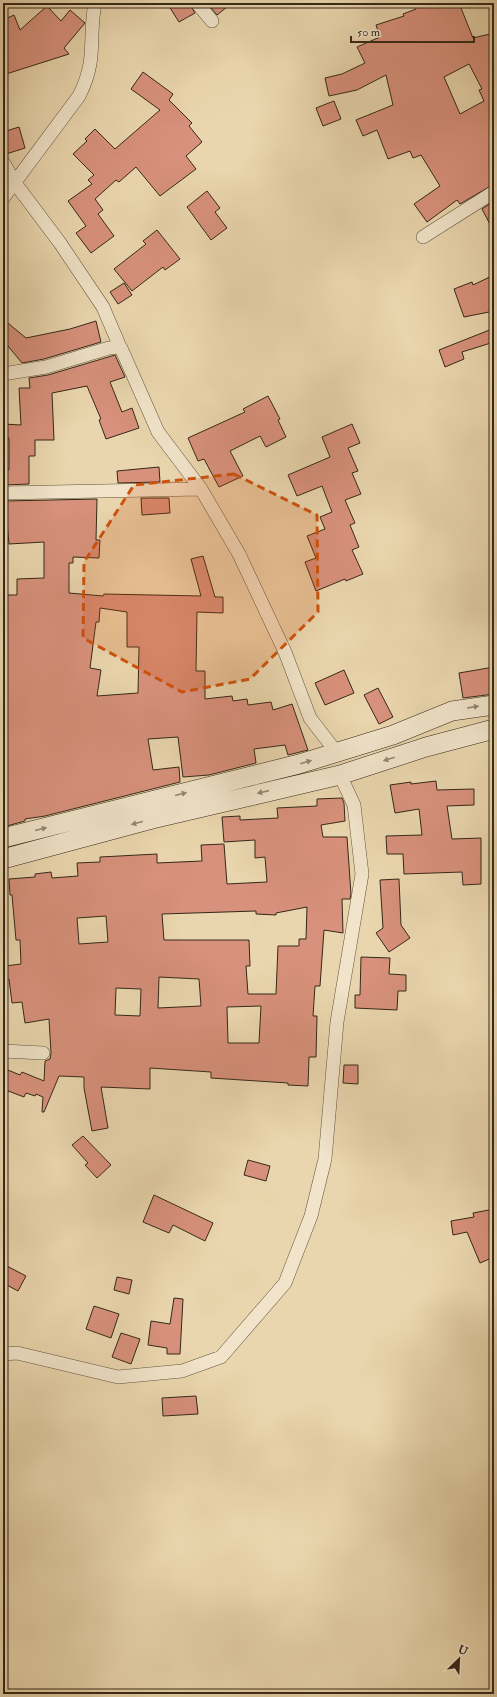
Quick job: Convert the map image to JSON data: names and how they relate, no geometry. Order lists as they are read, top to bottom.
{
  "scale_bar": "50 m",
  "north": "top right"
}
